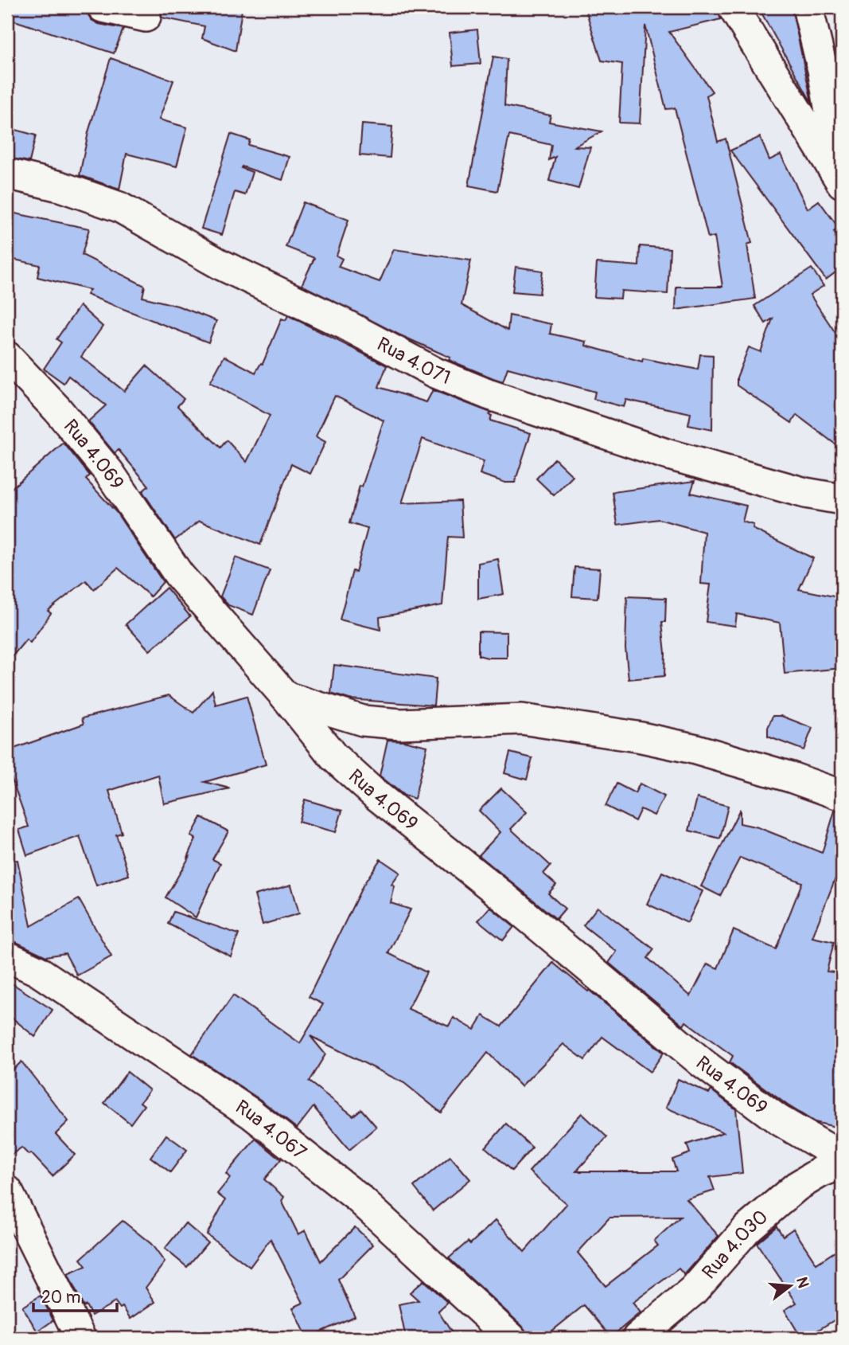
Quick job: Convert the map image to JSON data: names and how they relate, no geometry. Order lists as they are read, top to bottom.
{
  "streets": {
    "street": [
      "Rua 4.071",
      "Rua 4.069",
      "Rua 4.067",
      "Rua 4.030"
    ]
  },
  "scale_bar": "20 m",
  "north": "right"
}
